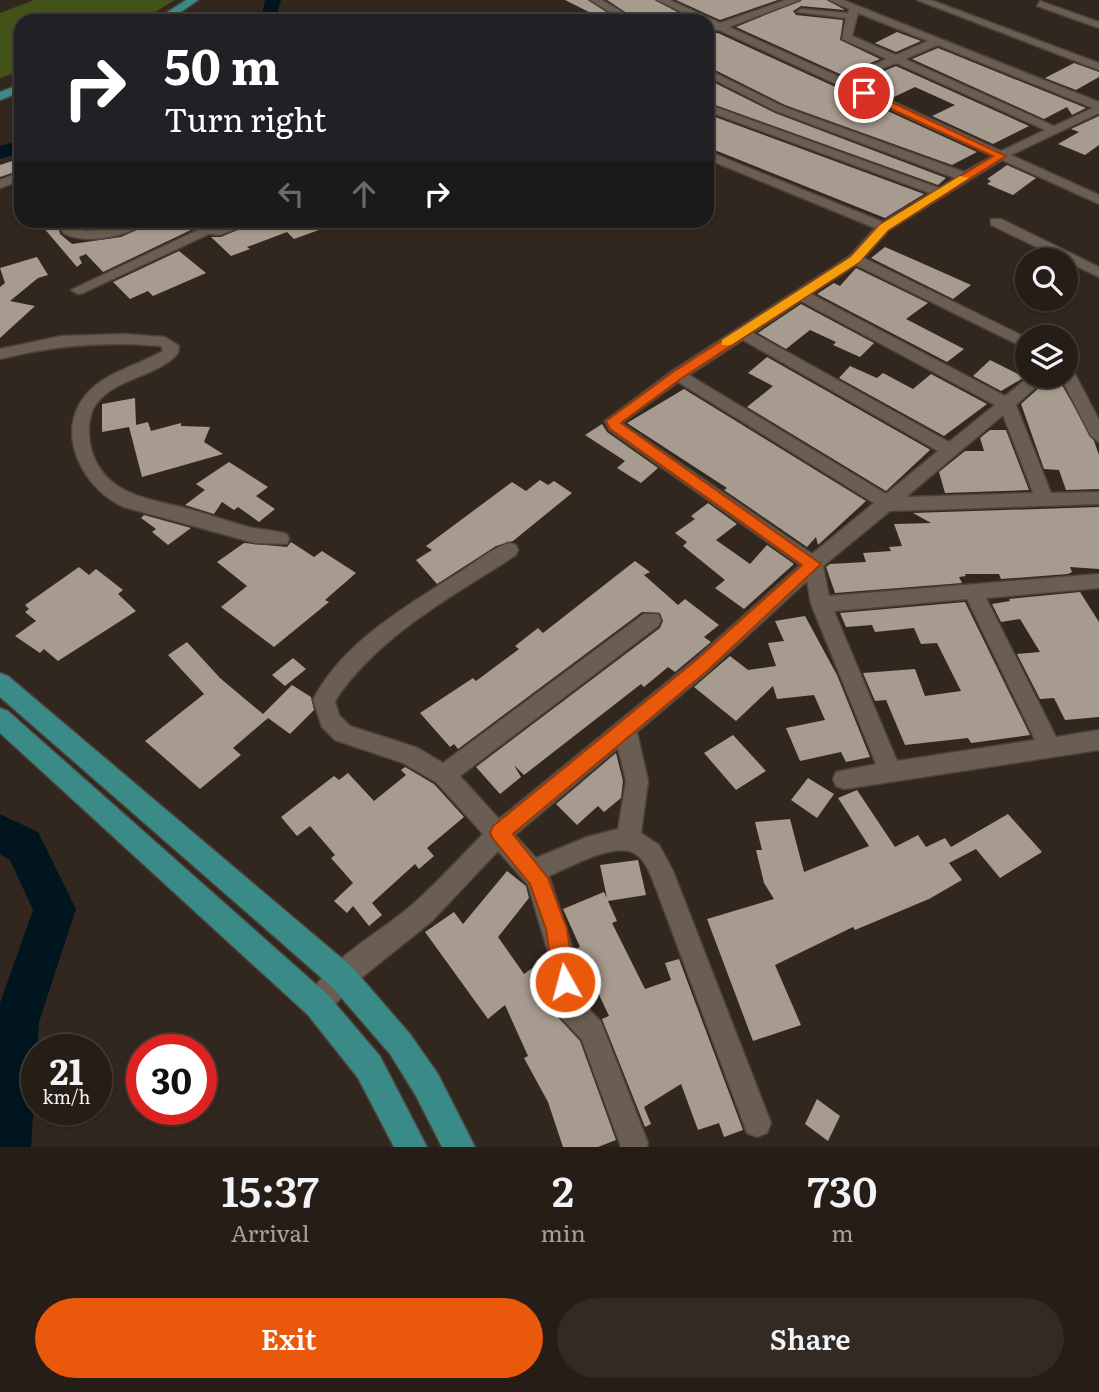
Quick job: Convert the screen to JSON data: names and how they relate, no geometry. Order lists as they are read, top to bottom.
{
  "page": {
    "turn": ["50 m", "Turn right"],
    "speed": "21 km/h",
    "limit": "30",
    "eta": [
      "15:37",
      "Arrival",
      "2",
      "min",
      "730",
      "m"
    ],
    "buttons": ["Exit", "Share"]
  }
}
